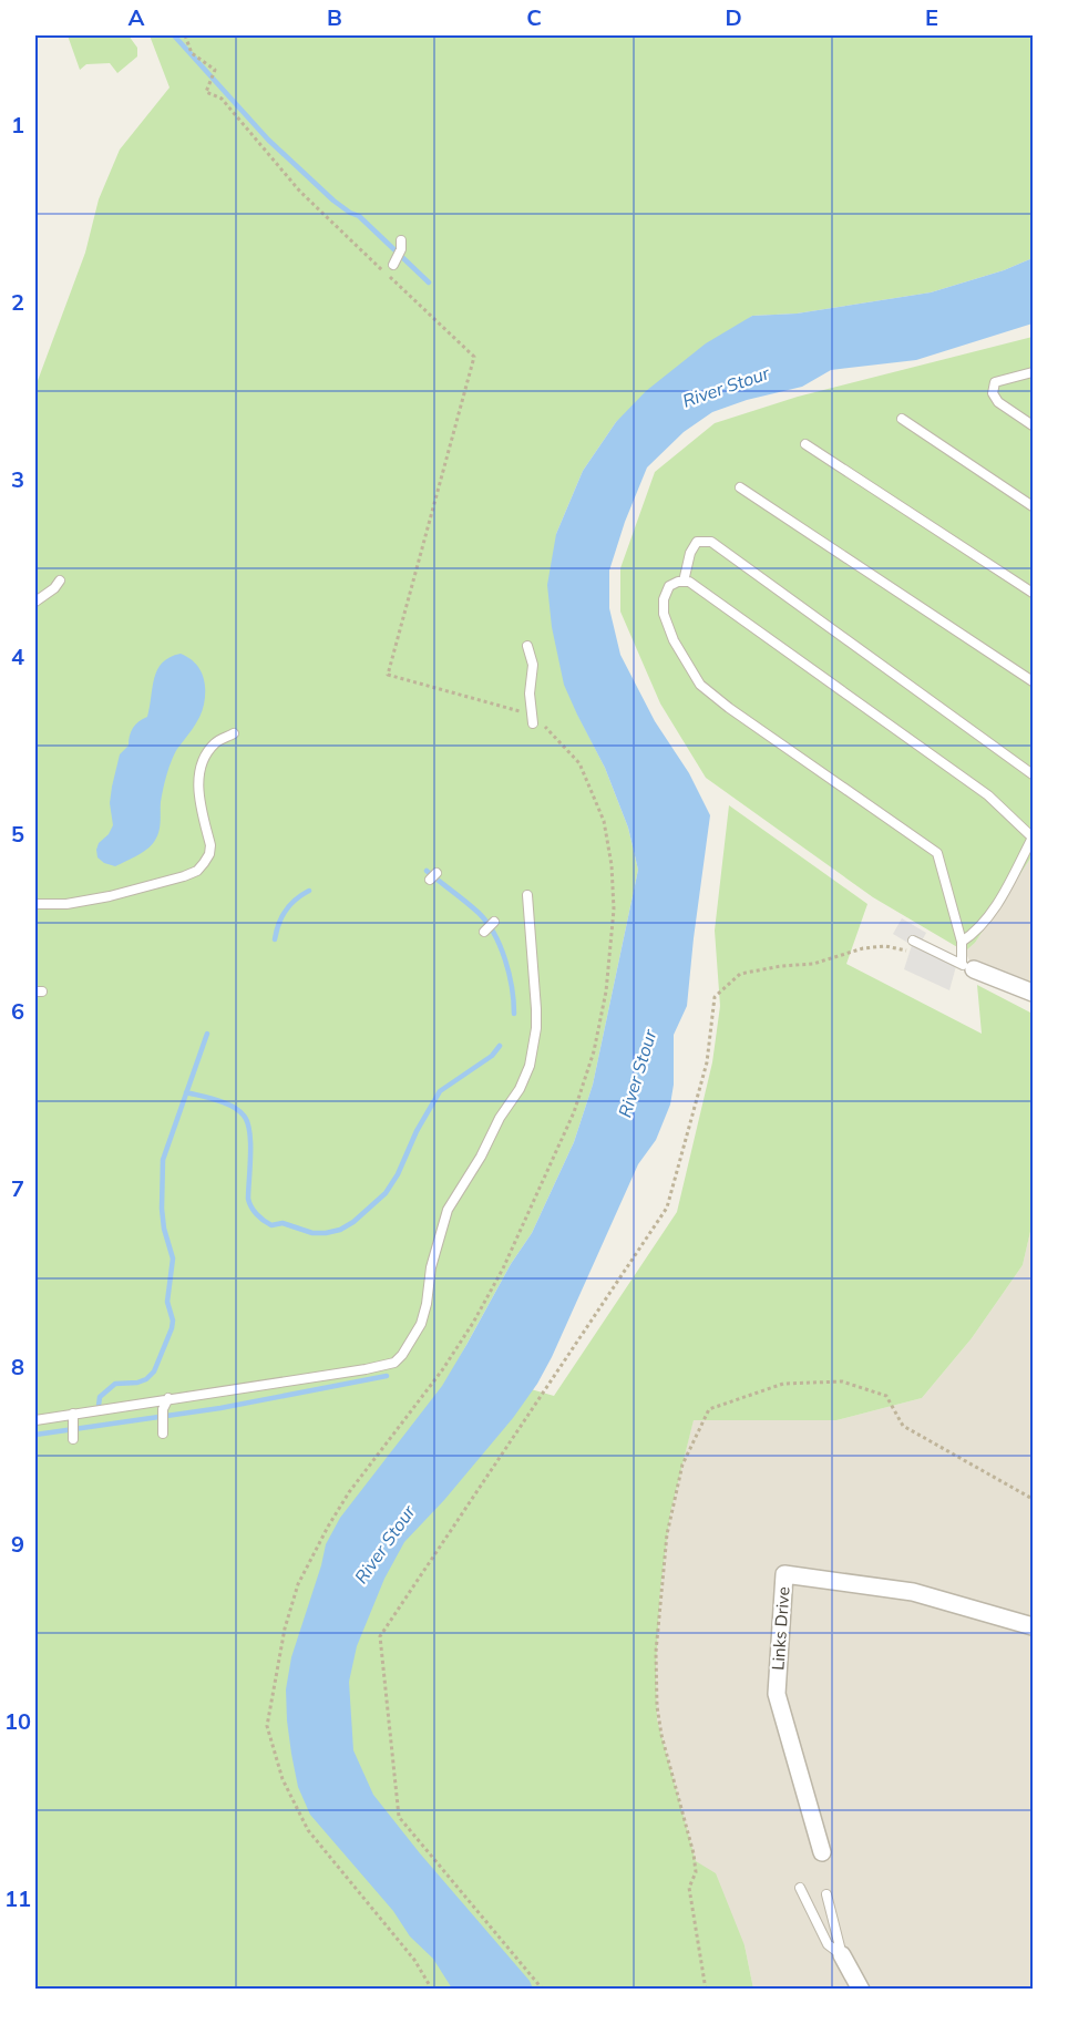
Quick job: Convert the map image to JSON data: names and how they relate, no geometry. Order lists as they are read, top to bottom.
{
  "streets": {
    "street": ["Links Drive"]
  },
  "water": ["River Stour"],
  "grid": {
    "columns": [
      "A",
      "B",
      "C",
      "D",
      "E"
    ],
    "rows": [
      "1",
      "2",
      "3",
      "4",
      "5",
      "6",
      "7",
      "8",
      "9",
      "10",
      "11"
    ]
  }
}
